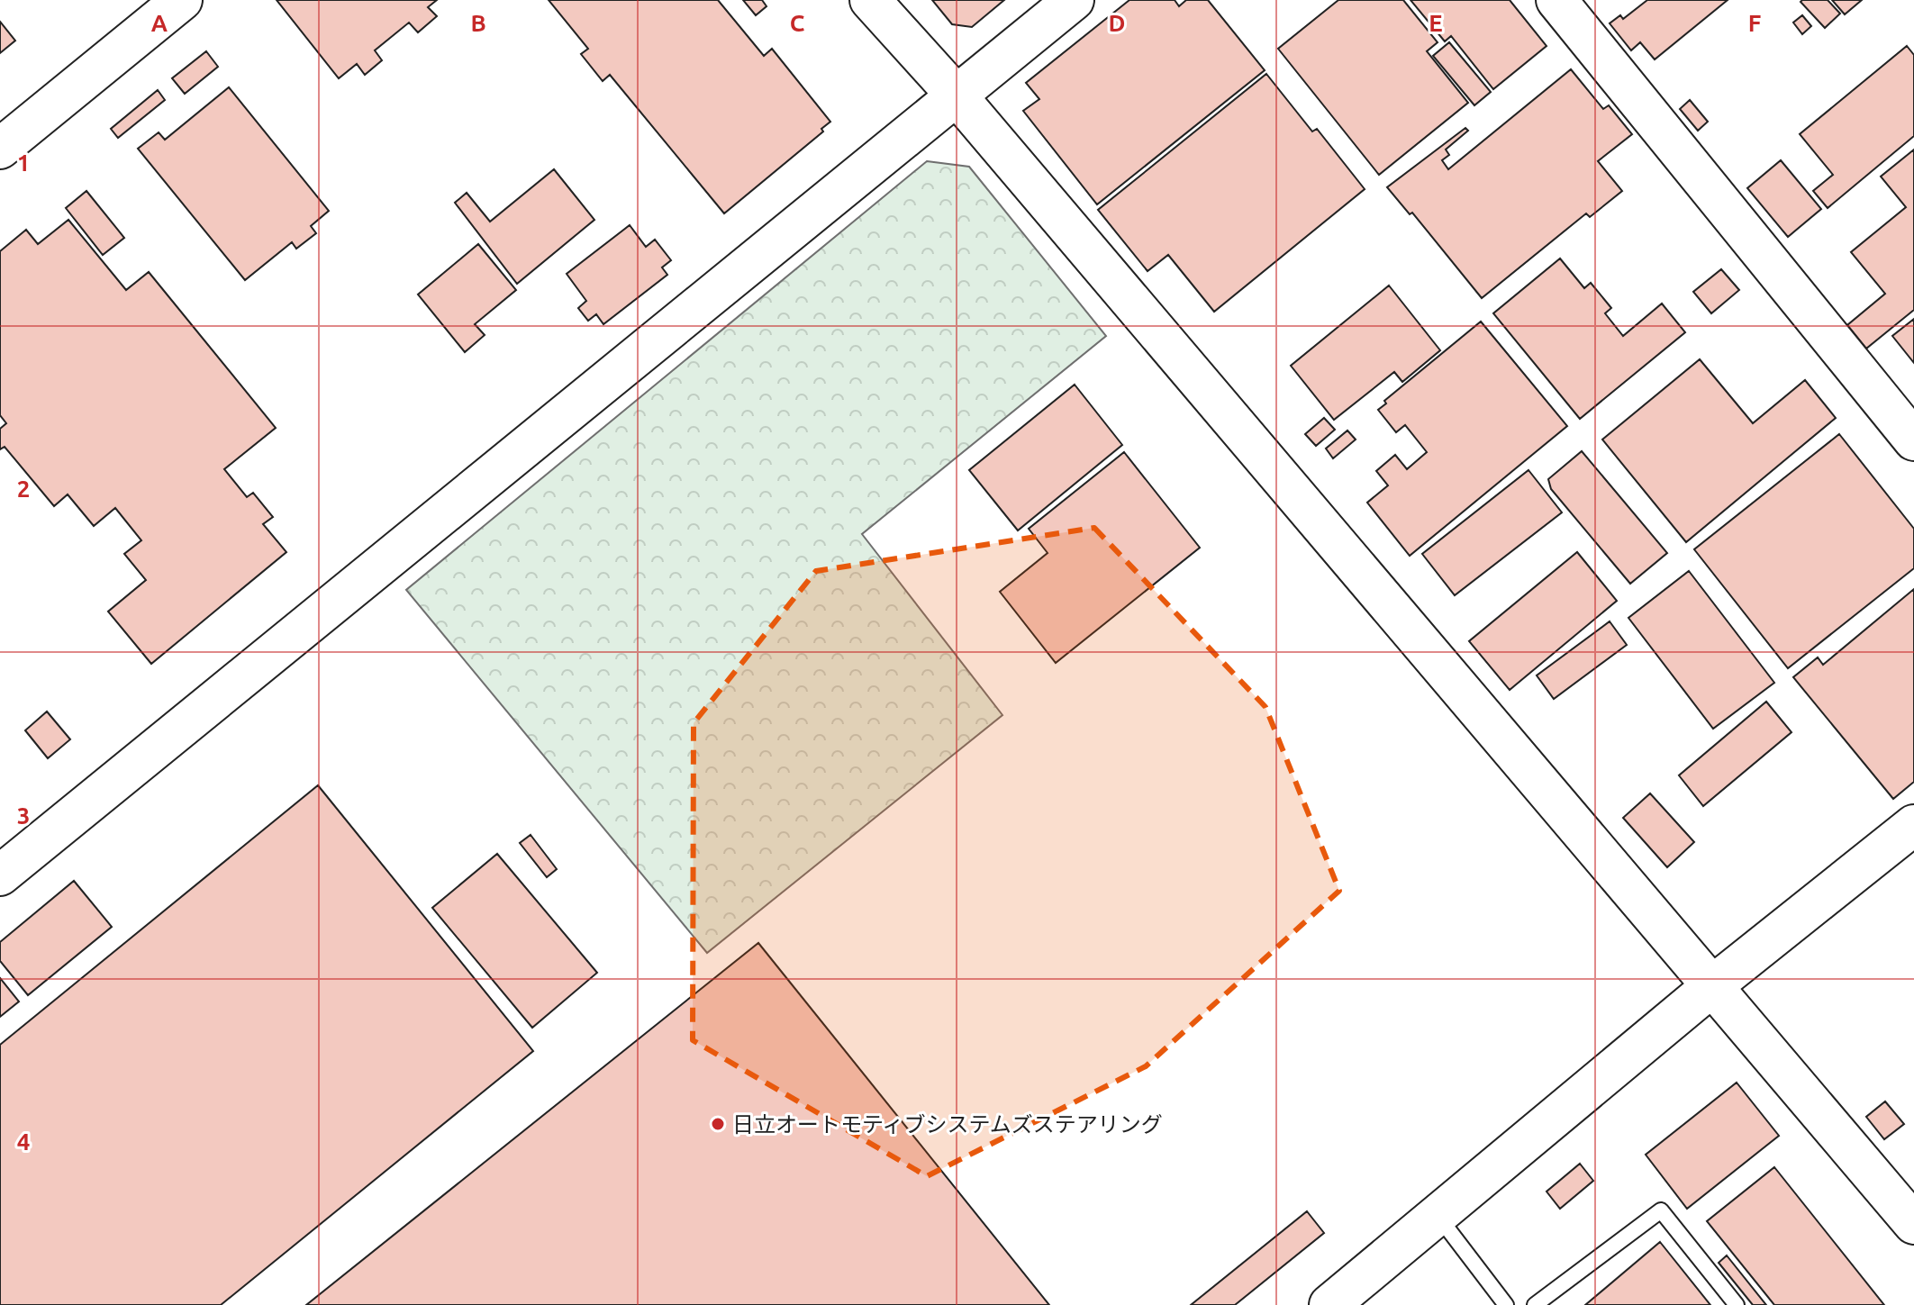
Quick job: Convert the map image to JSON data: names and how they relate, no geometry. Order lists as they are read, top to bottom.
{
  "places": ["日立オートモティブシステムズステアリング"],
  "grid": {
    "columns": [
      "A",
      "B",
      "C",
      "D",
      "E",
      "F"
    ],
    "rows": [
      "1",
      "2",
      "3",
      "4"
    ]
  }
}
